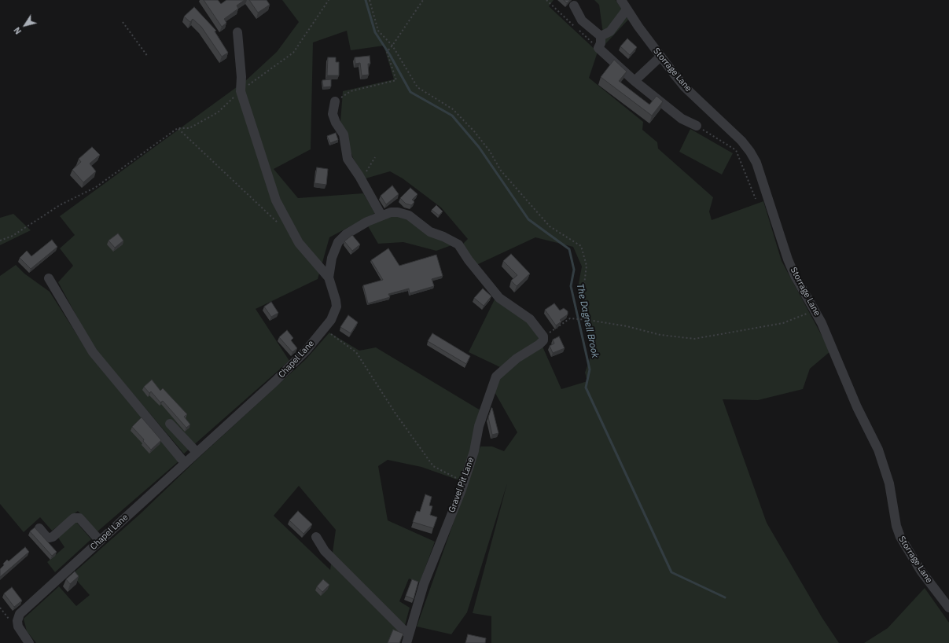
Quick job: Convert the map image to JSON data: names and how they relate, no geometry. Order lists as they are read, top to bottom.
{
  "streets": {
    "street": ["Storrage Lane", "Chapel Lane", "Gravel Pit Lane"]
  },
  "crossings": [
    ["Chapel Lane", "Gravel Pit Lane"]
  ],
  "water": ["The Dagnell Brook"],
  "north": "bottom left"
}
